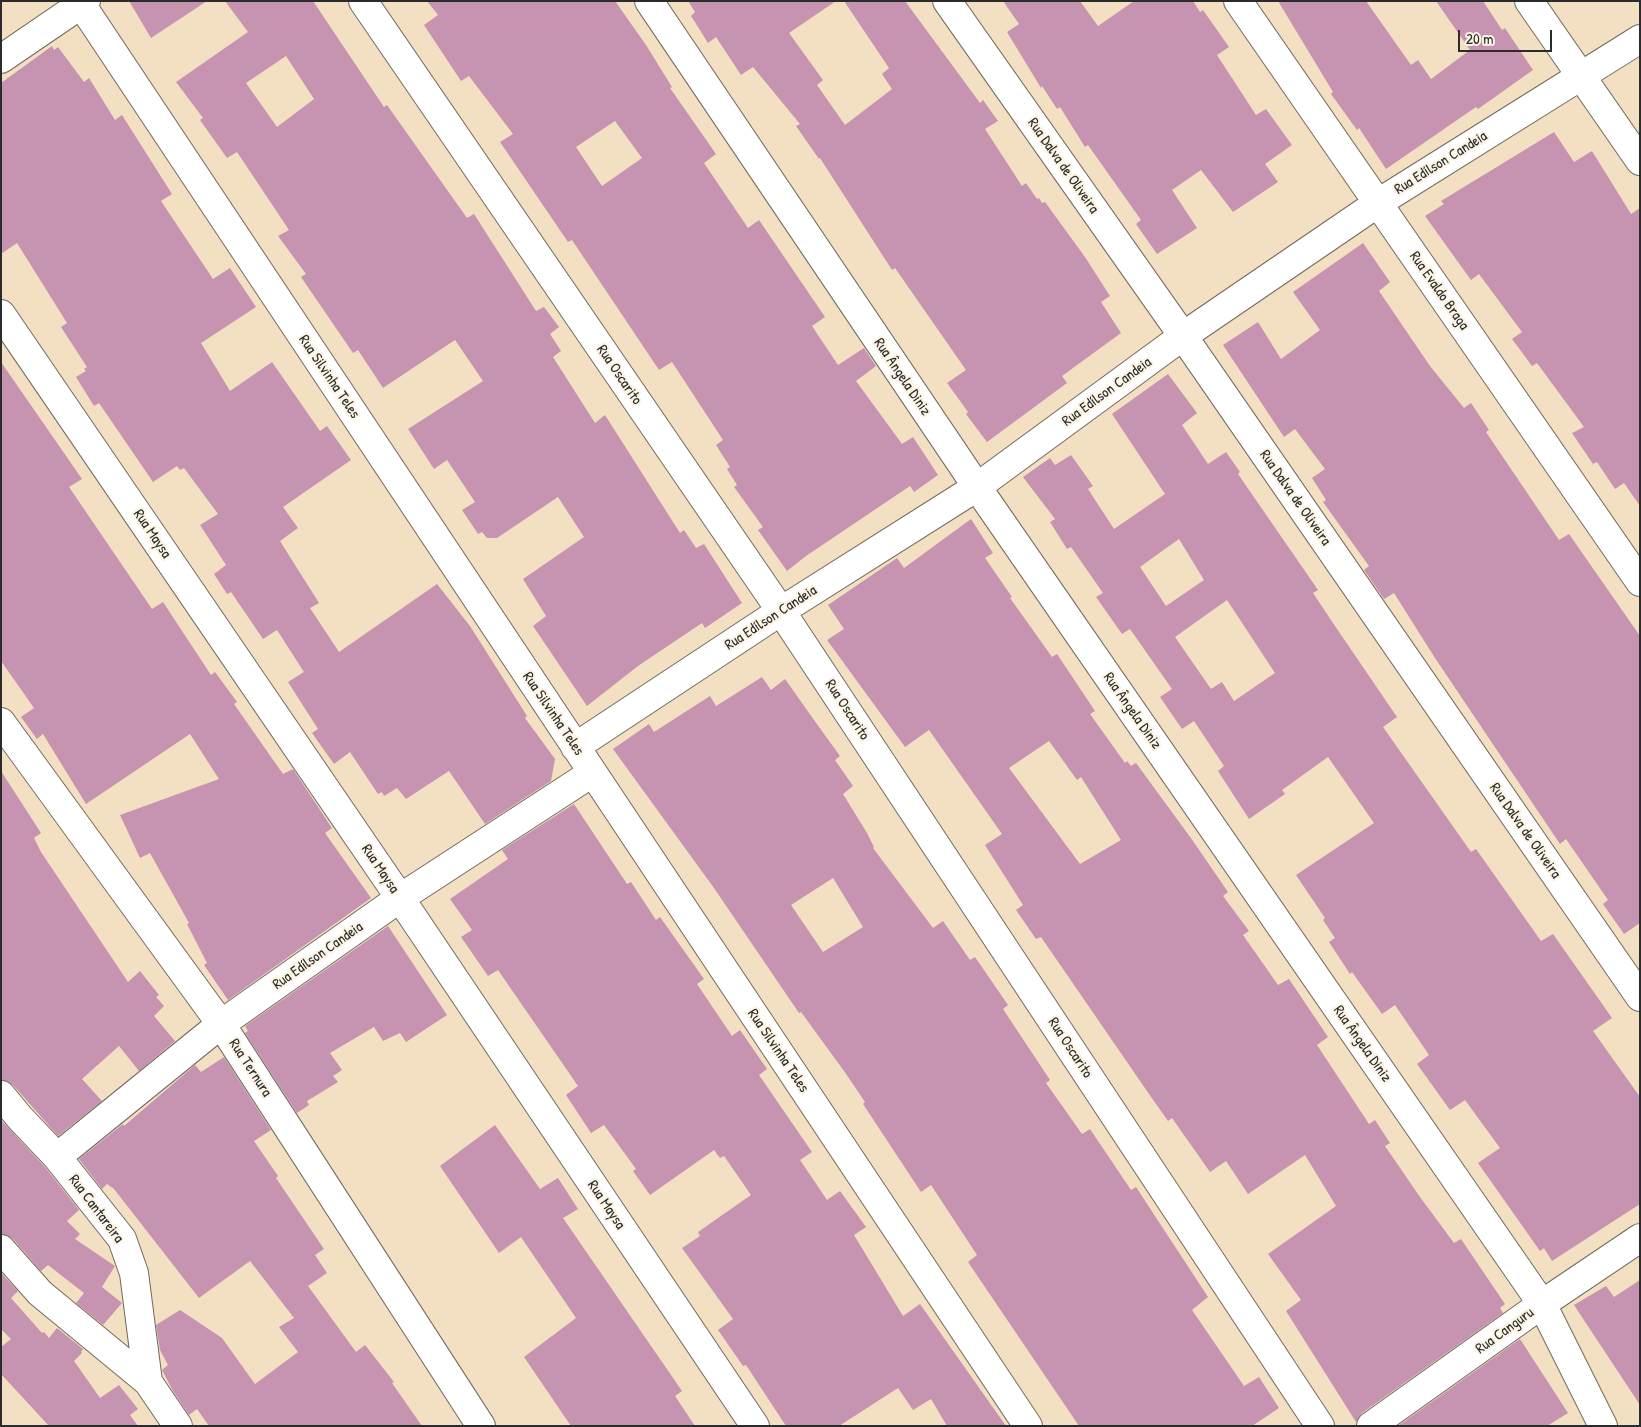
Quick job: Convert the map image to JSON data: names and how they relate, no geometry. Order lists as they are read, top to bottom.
{
  "streets": {
    "street": [
      "Rua Edílson Candeia",
      "Rua Dalva de Oliveira",
      "Rua Evaldo Braga",
      "Rua Oscarito",
      "Rua Silvinha Teles",
      "Rua Ângela Diniz",
      "Rua Maysa",
      "Rua Ternura",
      "Rua Cantareira",
      "Rua Canguru"
    ]
  },
  "crossings": [
    ["Rua Edílson Candeia", "Rua Dalva de Oliveira"],
    ["Rua Edílson Candeia", "Rua Evaldo Braga"],
    ["Rua Edílson Candeia", "Rua Oscarito"],
    ["Rua Edílson Candeia", "Rua Silvinha Teles"],
    ["Rua Edílson Candeia", "Rua Ângela Diniz"],
    ["Rua Edílson Candeia", "Rua Maysa"],
    ["Rua Edílson Candeia", "Rua Ternura"],
    ["Rua Edílson Candeia", "Rua Cantareira"],
    ["Rua Ângela Diniz", "Rua Canguru"]
  ],
  "scale_bar": "20 m"
}
